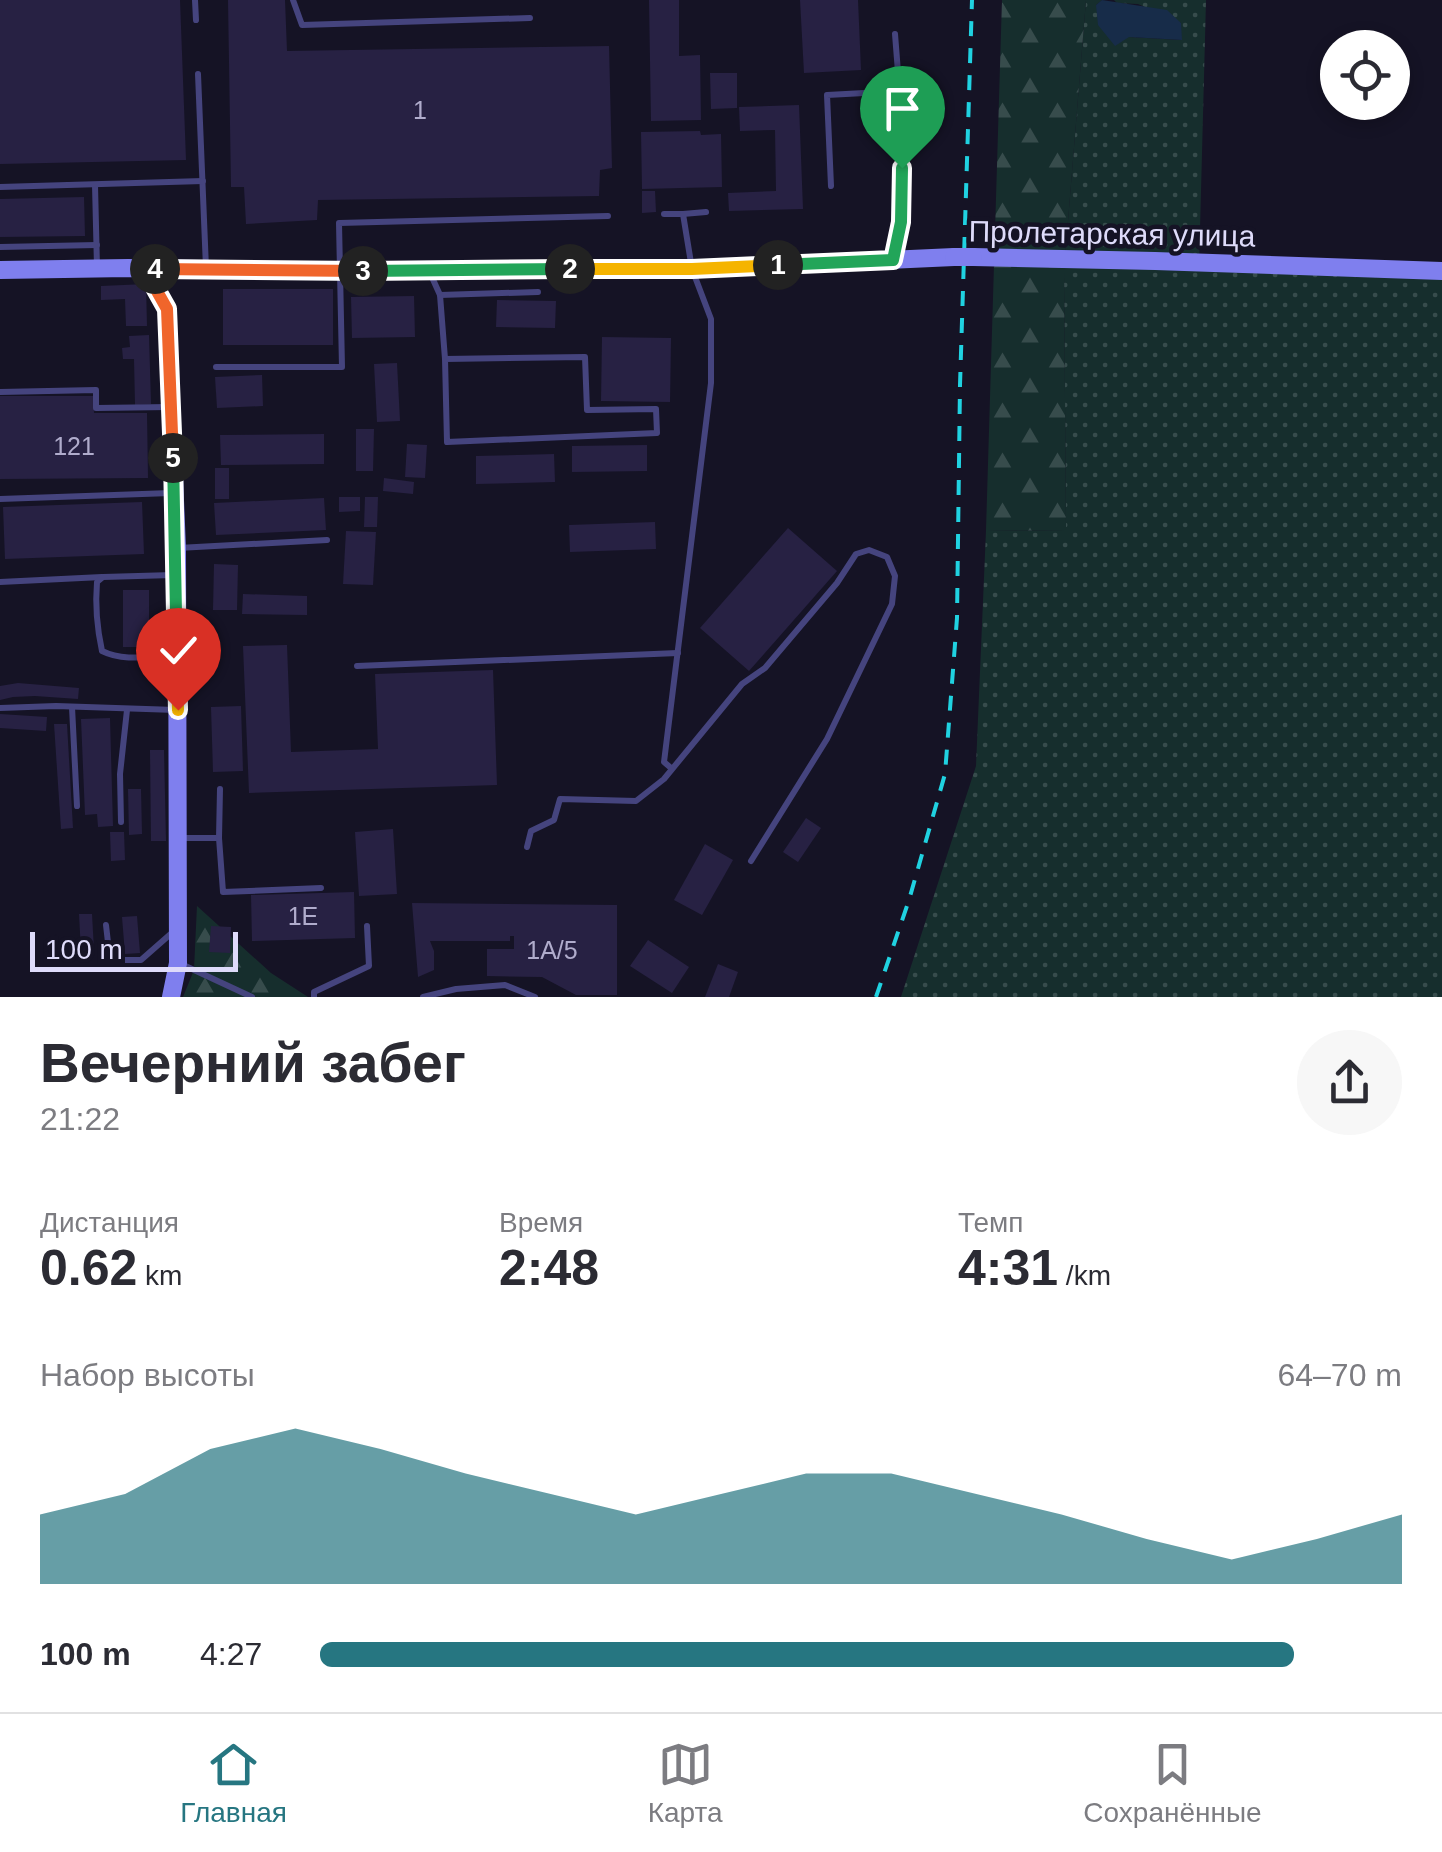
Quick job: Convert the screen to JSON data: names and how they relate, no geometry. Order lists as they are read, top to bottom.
{
  "streets": {
    "street": ["Пролетарская улица"]
  },
  "house_numbers": [
    "1",
    "121",
    "1Е",
    "1А/5"
  ],
  "scale_bar": "100 m",
  "page": {
    "pins": [
      "1",
      "2",
      "4",
      "3",
      "5"
    ],
    "scale": "100 m",
    "heading": ["Вечерний забег", "21:22"],
    "stats": [
      ["Дистанция", "0.62 km"],
      ["Время", "2:48"],
      ["Темп", "4:31 /km"]
    ],
    "chart": ["Набор высоты", "64–70 m"],
    "list": [
      {
        "name": "100 m",
        "note": "4:27"
      }
    ],
    "tabs": ["Главная", "Карта", "Сохранённые"]
  }
}
